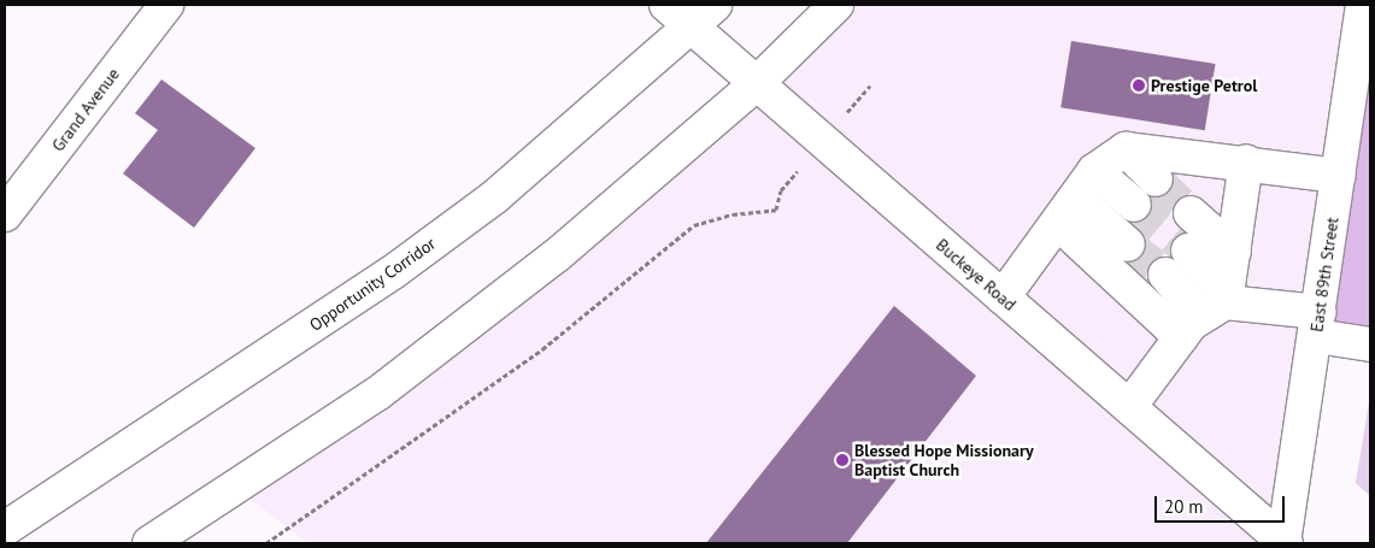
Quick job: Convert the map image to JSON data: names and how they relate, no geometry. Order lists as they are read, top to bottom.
{
  "streets": {
    "main road": [
      "Grand Avenue",
      "Buckeye Road",
      "East 89th Street",
      "Opportunity Corridor"
    ]
  },
  "crossings": [
    ["Buckeye Road", "East 89th Street"],
    ["Buckeye Road", "Opportunity Corridor"]
  ],
  "places": ["Prestige Petrol", "Blessed Hope Missionary Baptist Church"],
  "scale_bar": "20 m"
}
